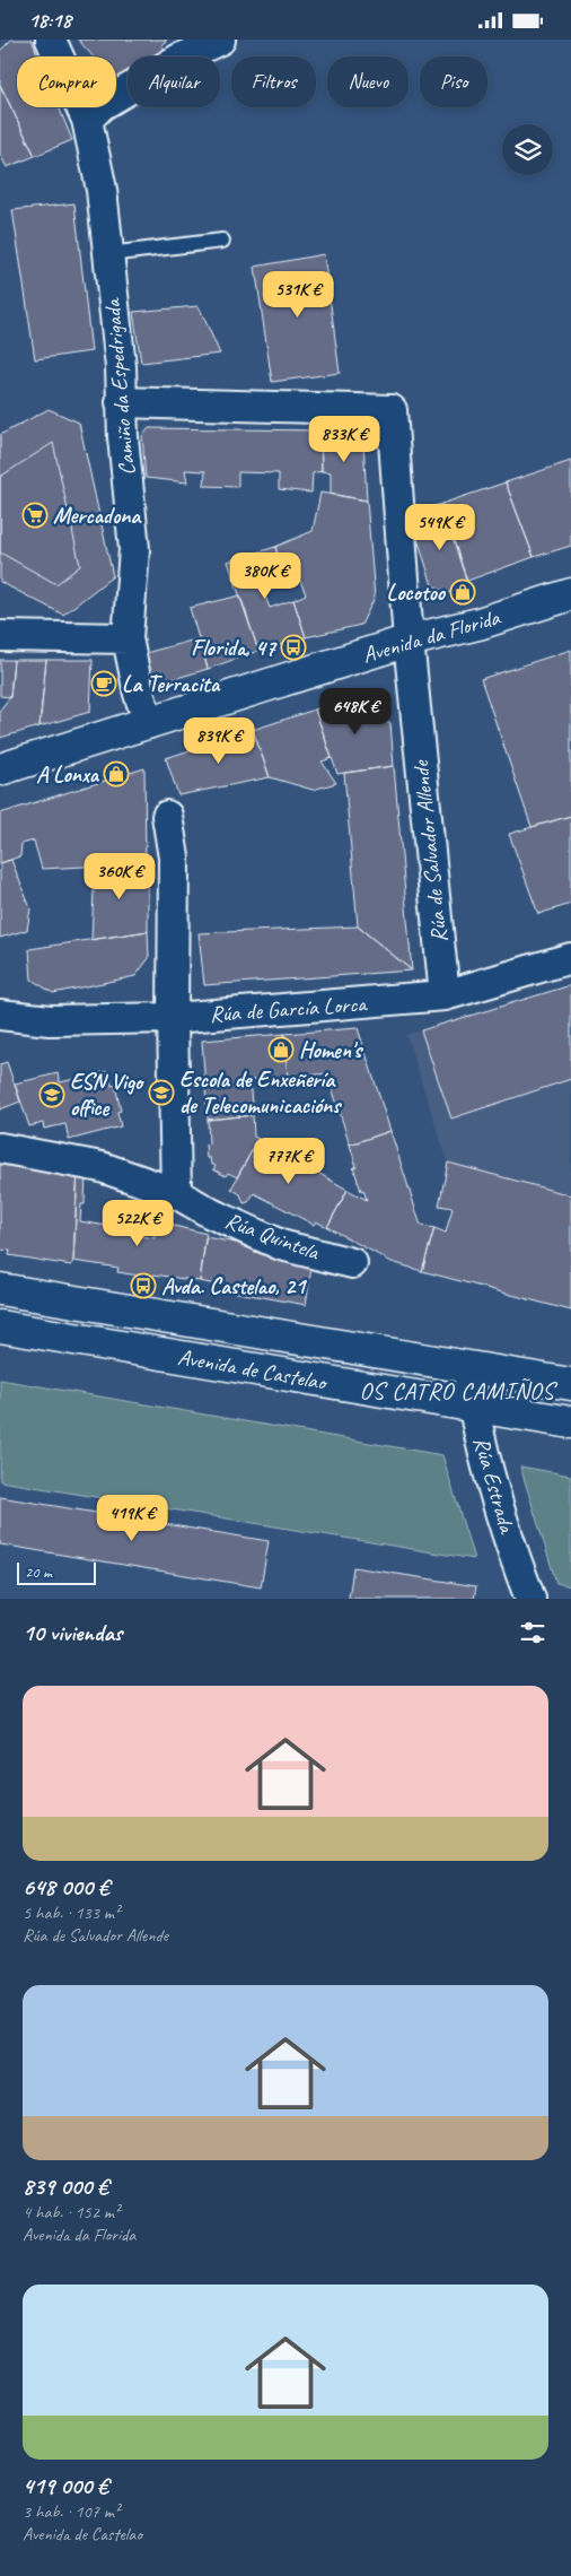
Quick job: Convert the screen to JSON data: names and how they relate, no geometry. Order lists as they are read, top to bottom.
{
  "streets": {
    "main road": ["Avenida da Florida", "Avenida de Castelao"],
    "street": [
      "Camiño da Espedrigada",
      "Rúa de Salvador Allende",
      "Rúa de García Lorca",
      "Rúa Quintela",
      "Rúa Estrada"
    ]
  },
  "crossings": [
    ["Camiño da Espedrigada", "Avenida da Florida"],
    ["Camiño da Espedrigada", "Rúa de Salvador Allende"],
    ["Avenida da Florida", "Rúa de Salvador Allende"],
    ["Rúa de Salvador Allende", "Rúa de García Lorca"],
    ["Avenida de Castelao", "Rúa Estrada"]
  ],
  "districts": ["OS CATRO CAMIÑOS"],
  "places": {
    "supermarket": ["Mercadona"],
    "shop": ["Locotoo", "A Lonxa", "Homen's"],
    "bus stop": ["Florida, 47", "Avda. Castelao, 21"],
    "cafe": ["La Terracita"],
    "school or university": ["Escola de Enxeñería de Telecomunicacións", "ESN Vigo office"]
  },
  "scale_bar": "20 m",
  "page": {
    "status": "18:18",
    "chip": [
      "Comprar",
      "Alquilar",
      "Filtros",
      "Nuevo",
      "Piso"
    ],
    "price": [
      "531K €",
      "833K €",
      "549K €",
      "380K €",
      "648K €",
      "839K €",
      "360K €",
      "777K €",
      "522K €",
      "419K €"
    ],
    "scale": "20 m",
    "heading": "10 viviendas",
    "list": [
      {
        "name": "648 000 €",
        "note": "5 hab. · 133 m² · Rúa de Salvador Allende"
      },
      {
        "name": "839 000 €",
        "note": "4 hab. · 152 m² · Avenida da Florida"
      },
      {
        "name": "419 000 €",
        "note": "3 hab. · 107 m² · Avenida de Castelao"
      }
    ]
  }
}
